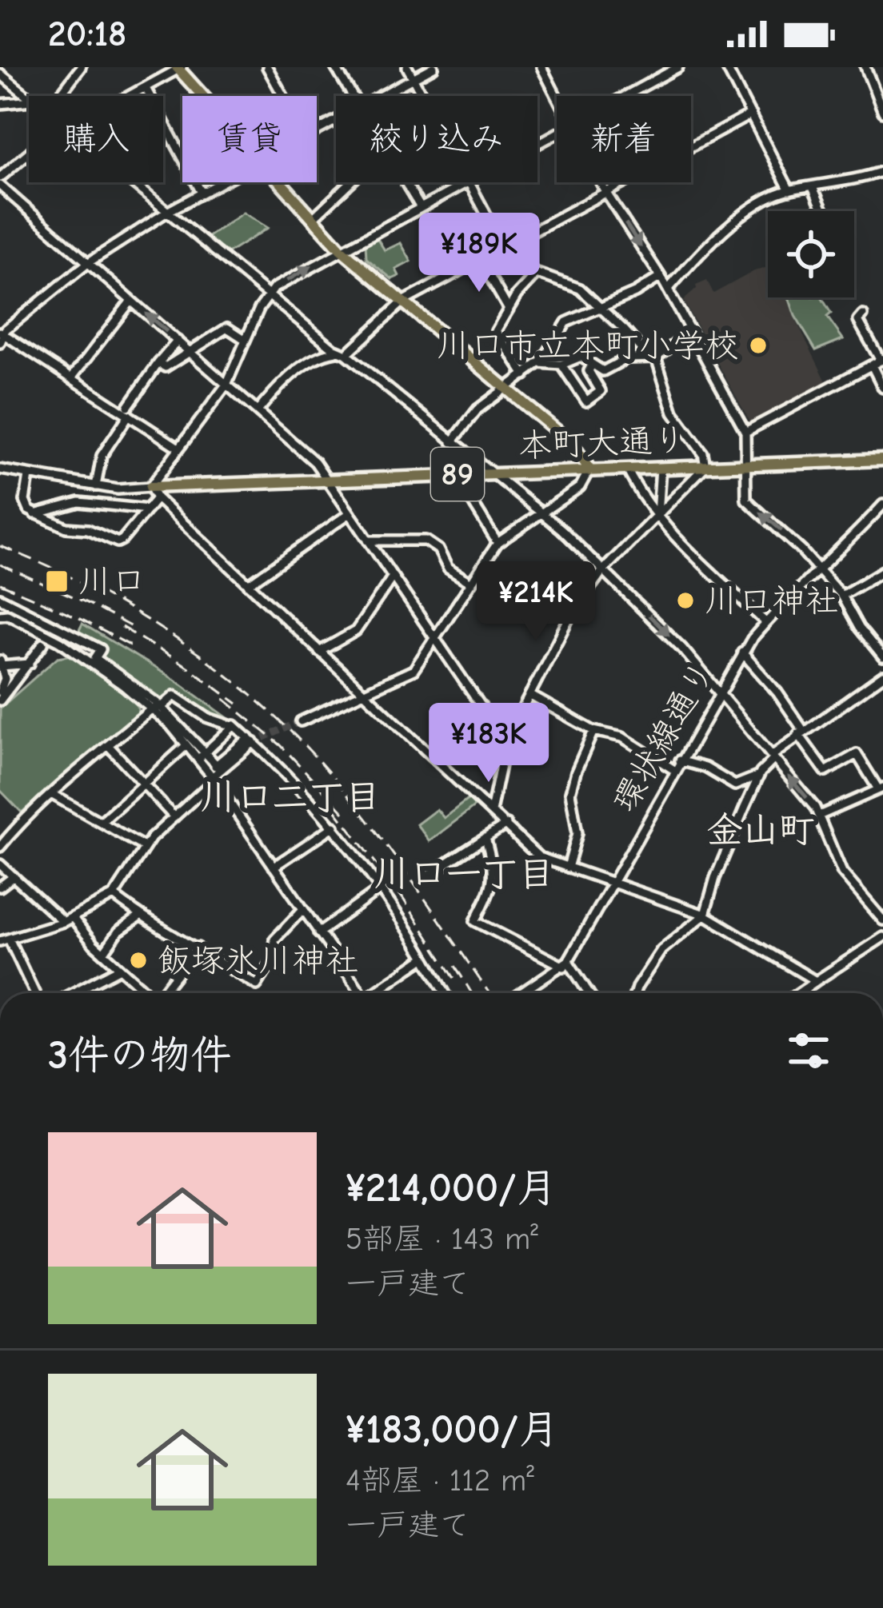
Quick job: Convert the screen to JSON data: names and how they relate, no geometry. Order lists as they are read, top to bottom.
{
  "streets": {
    "main road": ["本町大通り", "89"],
    "street": ["環状線通り"]
  },
  "districts": ["川口二丁目", "金山町", "川口一丁目"],
  "places": {
    "other": ["川口市立本町小学校", "川口神社", "飯塚氷川神社"],
    "transit": ["川口"]
  },
  "page": {
    "status": "20:18",
    "chip": [
      "購入",
      "賃貸",
      "絞り込み",
      "新着"
    ],
    "price": ["¥189K", "¥214K", "¥183K"],
    "heading": "3件の物件",
    "list": [
      {
        "name": "¥214,000/月",
        "note": "5部屋 · 143 m² · 一戸建て"
      },
      {
        "name": "¥183,000/月",
        "note": "4部屋 · 112 m² · 一戸建て"
      }
    ]
  }
}
